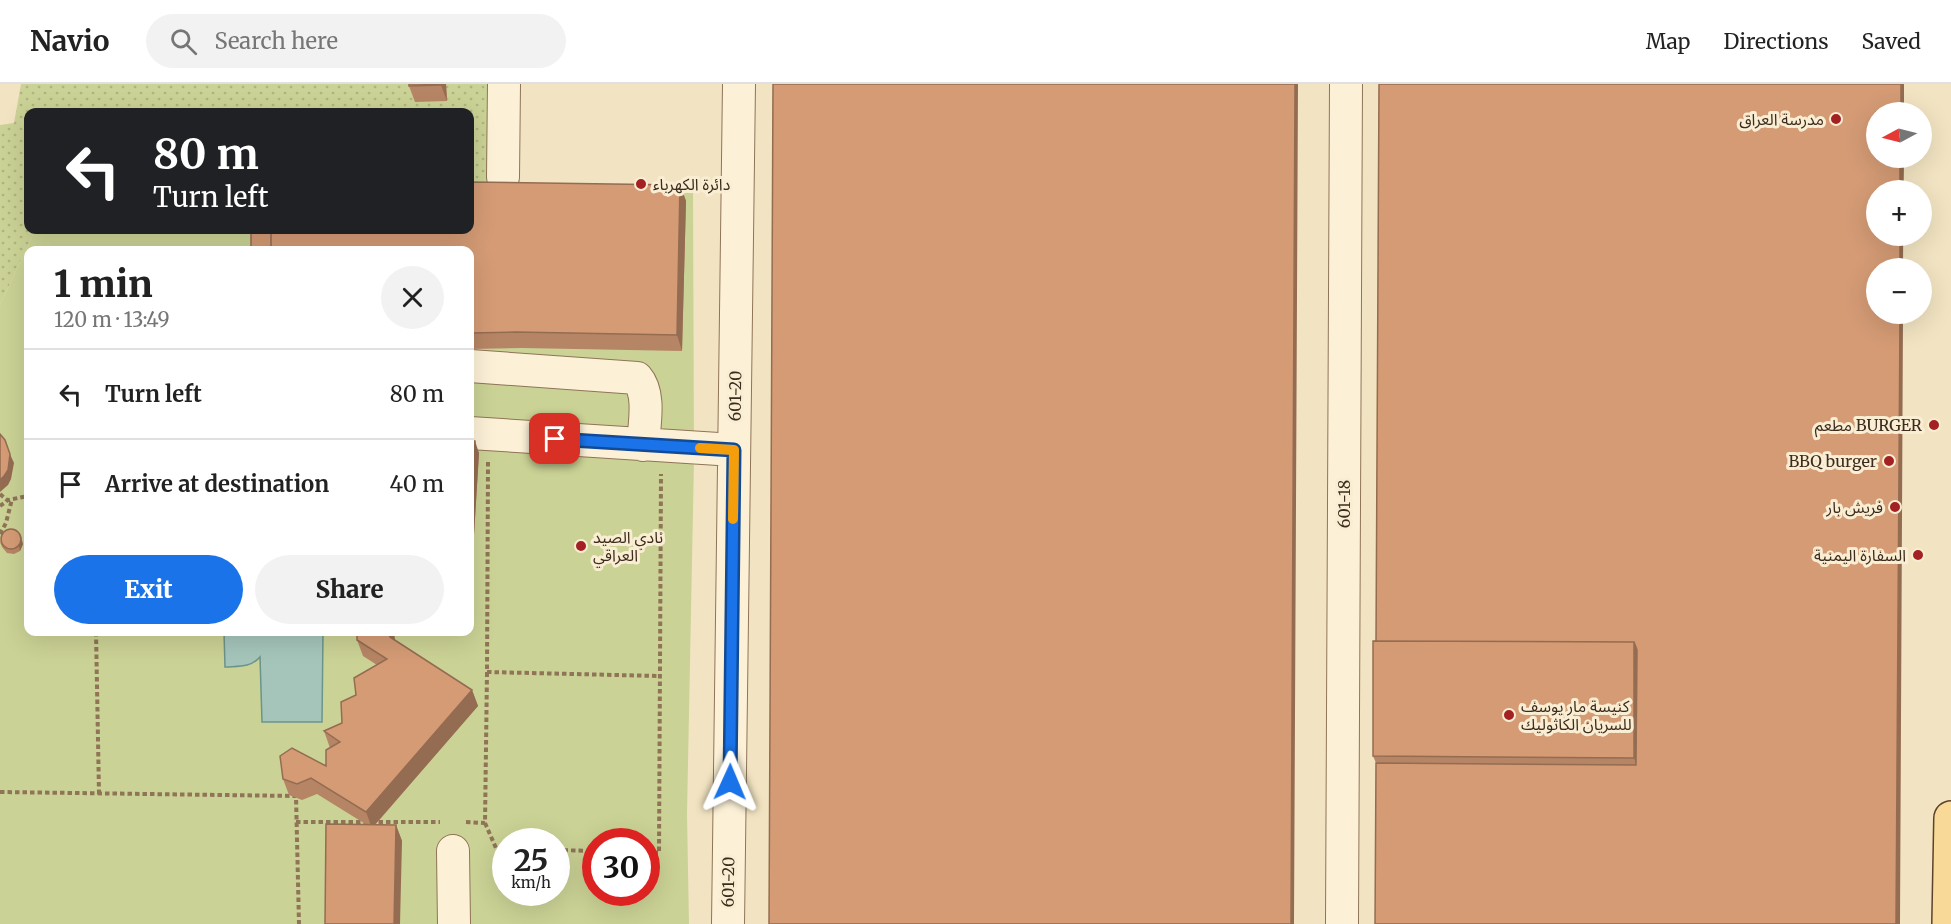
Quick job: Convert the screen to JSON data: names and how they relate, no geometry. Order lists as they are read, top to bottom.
{
  "streets": {
    "street": ["601-20", "601-18"]
  },
  "places": [
    "مدرسة العراق",
    "دائرة الكهرباء",
    "مطعم BURGER",
    "BBQ burger",
    "فريش بار",
    "نادي الصيد العراقي",
    "السفارة اليمنية",
    "كنيسة مار يوسف للسريان الكاثوليك"
  ],
  "north": "left",
  "page": {
    "header": "Navio",
    "search": "Search here",
    "nav": ["Map", "Directions", "Saved"],
    "map_buttons": ["+", "−"],
    "turn": ["80 m", "Turn left"],
    "heading": ["1 min", "120 m · 13:49"],
    "list": [
      {
        "name": "Turn left",
        "value": "80 m"
      },
      {
        "name": "Arrive at destination",
        "value": "40 m"
      }
    ],
    "buttons": ["Exit", "Share"],
    "speed": "25 km/h",
    "limit": "30"
  }
}
